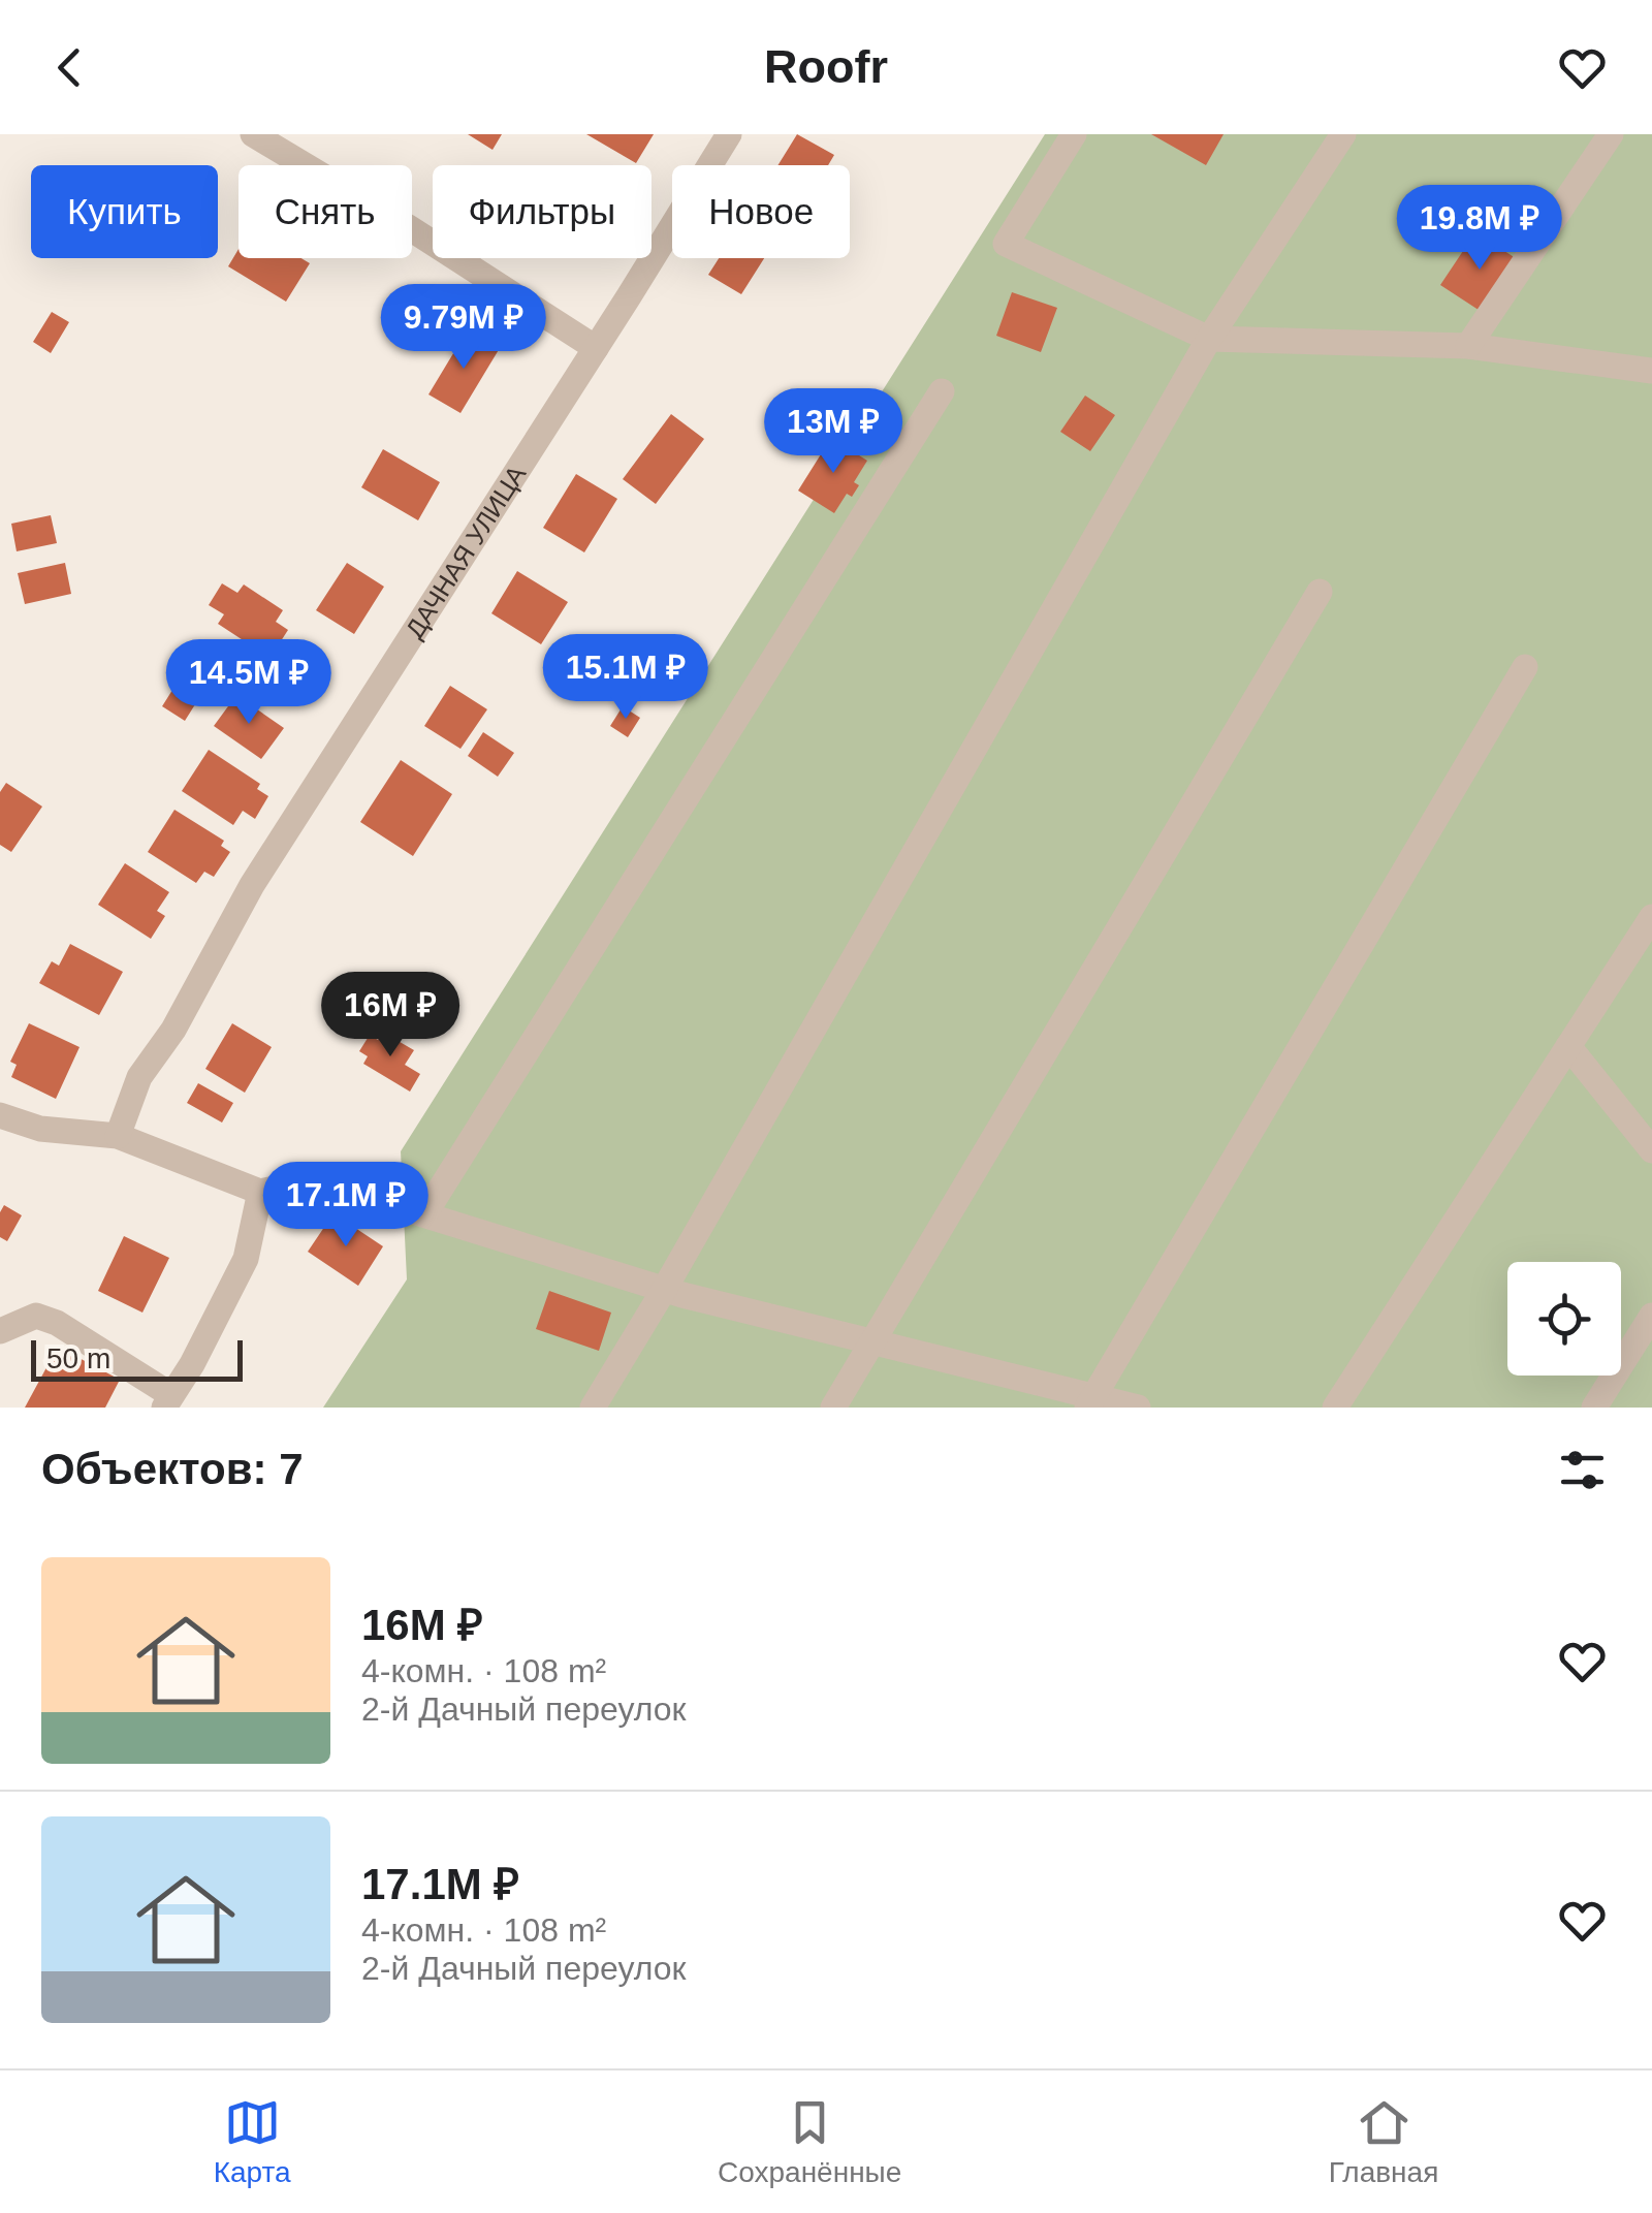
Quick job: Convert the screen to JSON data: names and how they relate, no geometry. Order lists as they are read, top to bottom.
{
  "streets": {
    "street": ["ДАЧНАЯ УЛИЦА"]
  },
  "scale_bar": "50 m",
  "page": {
    "header": "Roofr",
    "chip": [
      "Купить",
      "Снять",
      "Фильтры",
      "Новое"
    ],
    "price": [
      "19.8M ₽",
      "9.79M ₽",
      "13M ₽",
      "15.1M ₽",
      "14.5M ₽",
      "16M ₽",
      "17.1M ₽"
    ],
    "scale": "50 m",
    "heading": "Объектов: 7",
    "list": [
      {
        "name": "16M ₽",
        "note": "4-комн. · 108 m² · 2-й Дачный переулок"
      },
      {
        "name": "17.1M ₽",
        "note": "4-комн. · 108 m² · 2-й Дачный переулок"
      }
    ],
    "tabs": ["Карта", "Сохранённые", "Главная"]
  }
}
